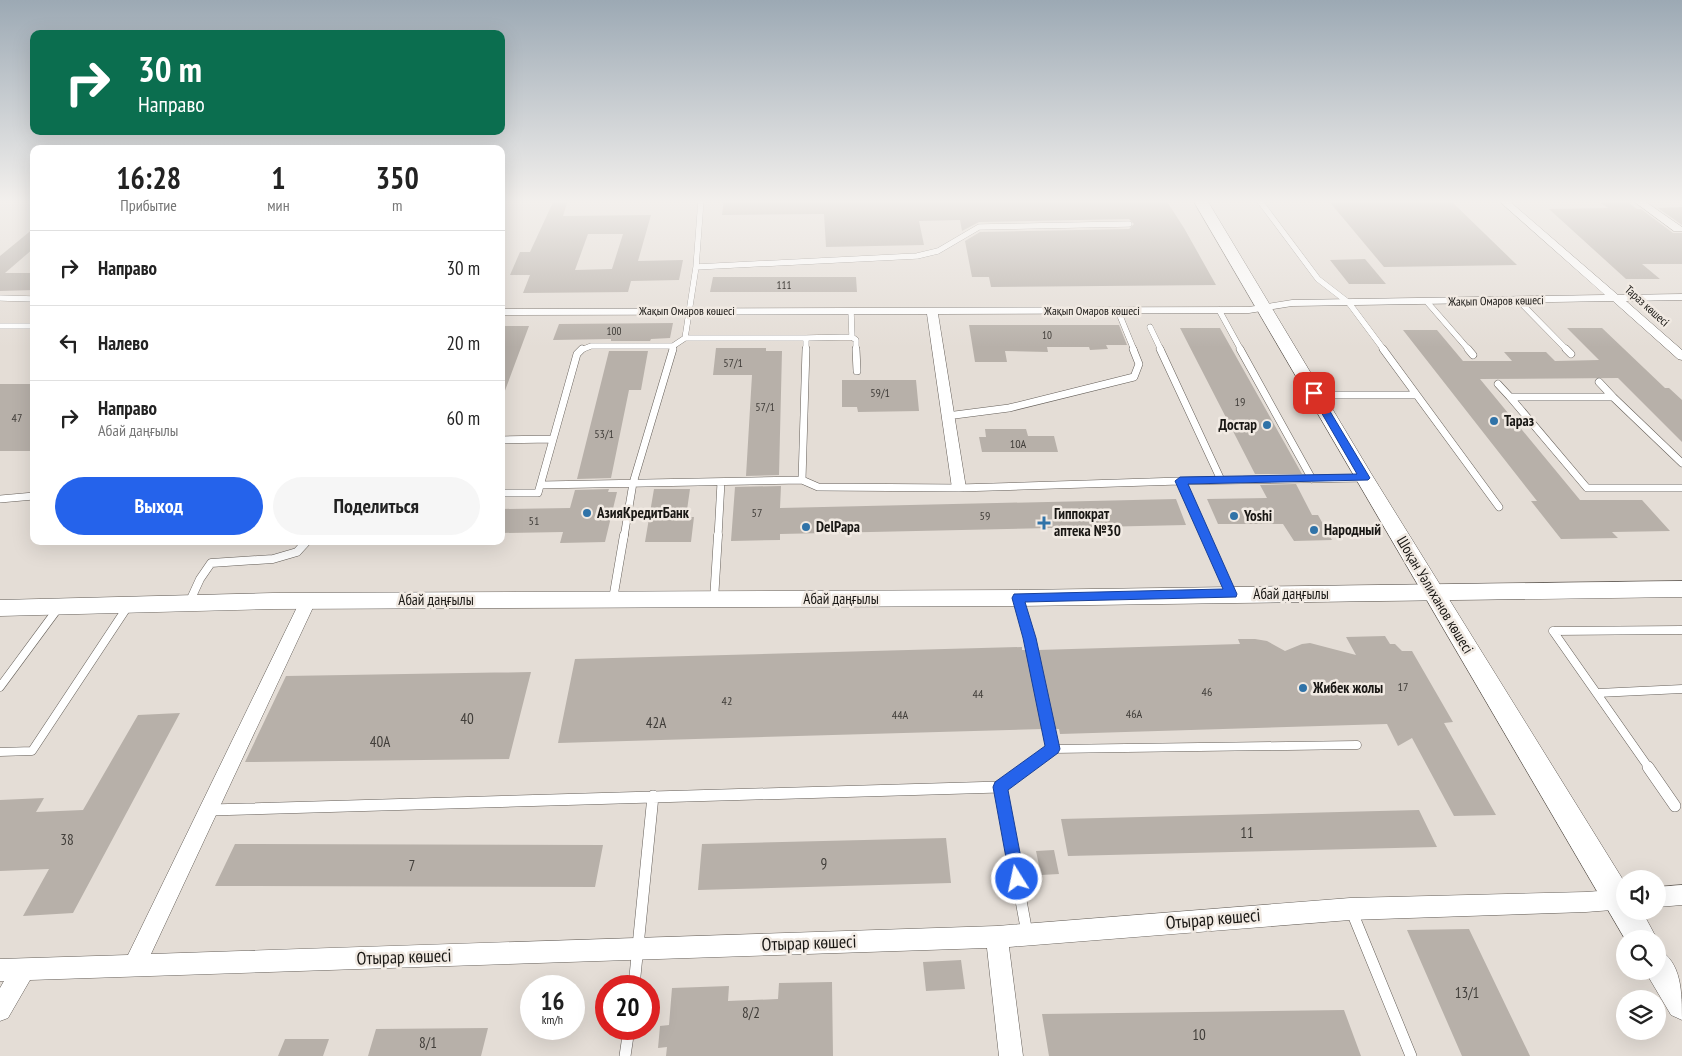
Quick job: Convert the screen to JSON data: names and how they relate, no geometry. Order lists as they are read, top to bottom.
{
  "streets": {
    "main road": ["Шоқан Уәлиханов көшесі"],
    "street": [
      "Жақып Омаров көшесі",
      "Тараз көшесі",
      "Абай даңғылы",
      "Отырар көшесі"
    ]
  },
  "crossings": [
    ["Жақып Омаров көшесі", "Тараз көшесі"],
    ["Жақып Омаров көшесі", "Шоқан Уәлиханов көшесі"],
    ["Абай даңғылы", "Шоқан Уәлиханов көшесі"]
  ],
  "places": {
    "other": [
      "Тараз",
      "Достар",
      "АзияКредитБанк",
      "Yoshi",
      "DelPapa",
      "Народный",
      "Жибек жолы"
    ],
    "health": ["Гиппократ аптека №30"]
  },
  "house_numbers": [
    "111",
    "100",
    "10",
    "57/1",
    "59/1",
    "19",
    "57/1",
    "47",
    "53/1",
    "10А",
    "57",
    "59",
    "51",
    "17",
    "46",
    "44",
    "42",
    "46А",
    "44А",
    "40",
    "42А",
    "40А",
    "11",
    "38",
    "9",
    "7",
    "13/1",
    "8/2",
    "10",
    "8/1"
  ],
  "page": {
    "turn": ["30 m", "Направо"],
    "eta": [
      "16:28",
      "Прибытие",
      "1",
      "мин",
      "350",
      "m"
    ],
    "list": [
      {
        "name": "Направо",
        "value": "30 m"
      },
      {
        "name": "Налево",
        "value": "20 m"
      },
      {
        "name": "Направо",
        "note": "Абай даңғылы",
        "value": "60 m"
      }
    ],
    "buttons": ["Выход", "Поделиться"],
    "speed": "16 km/h",
    "limit": "20"
  }
}
